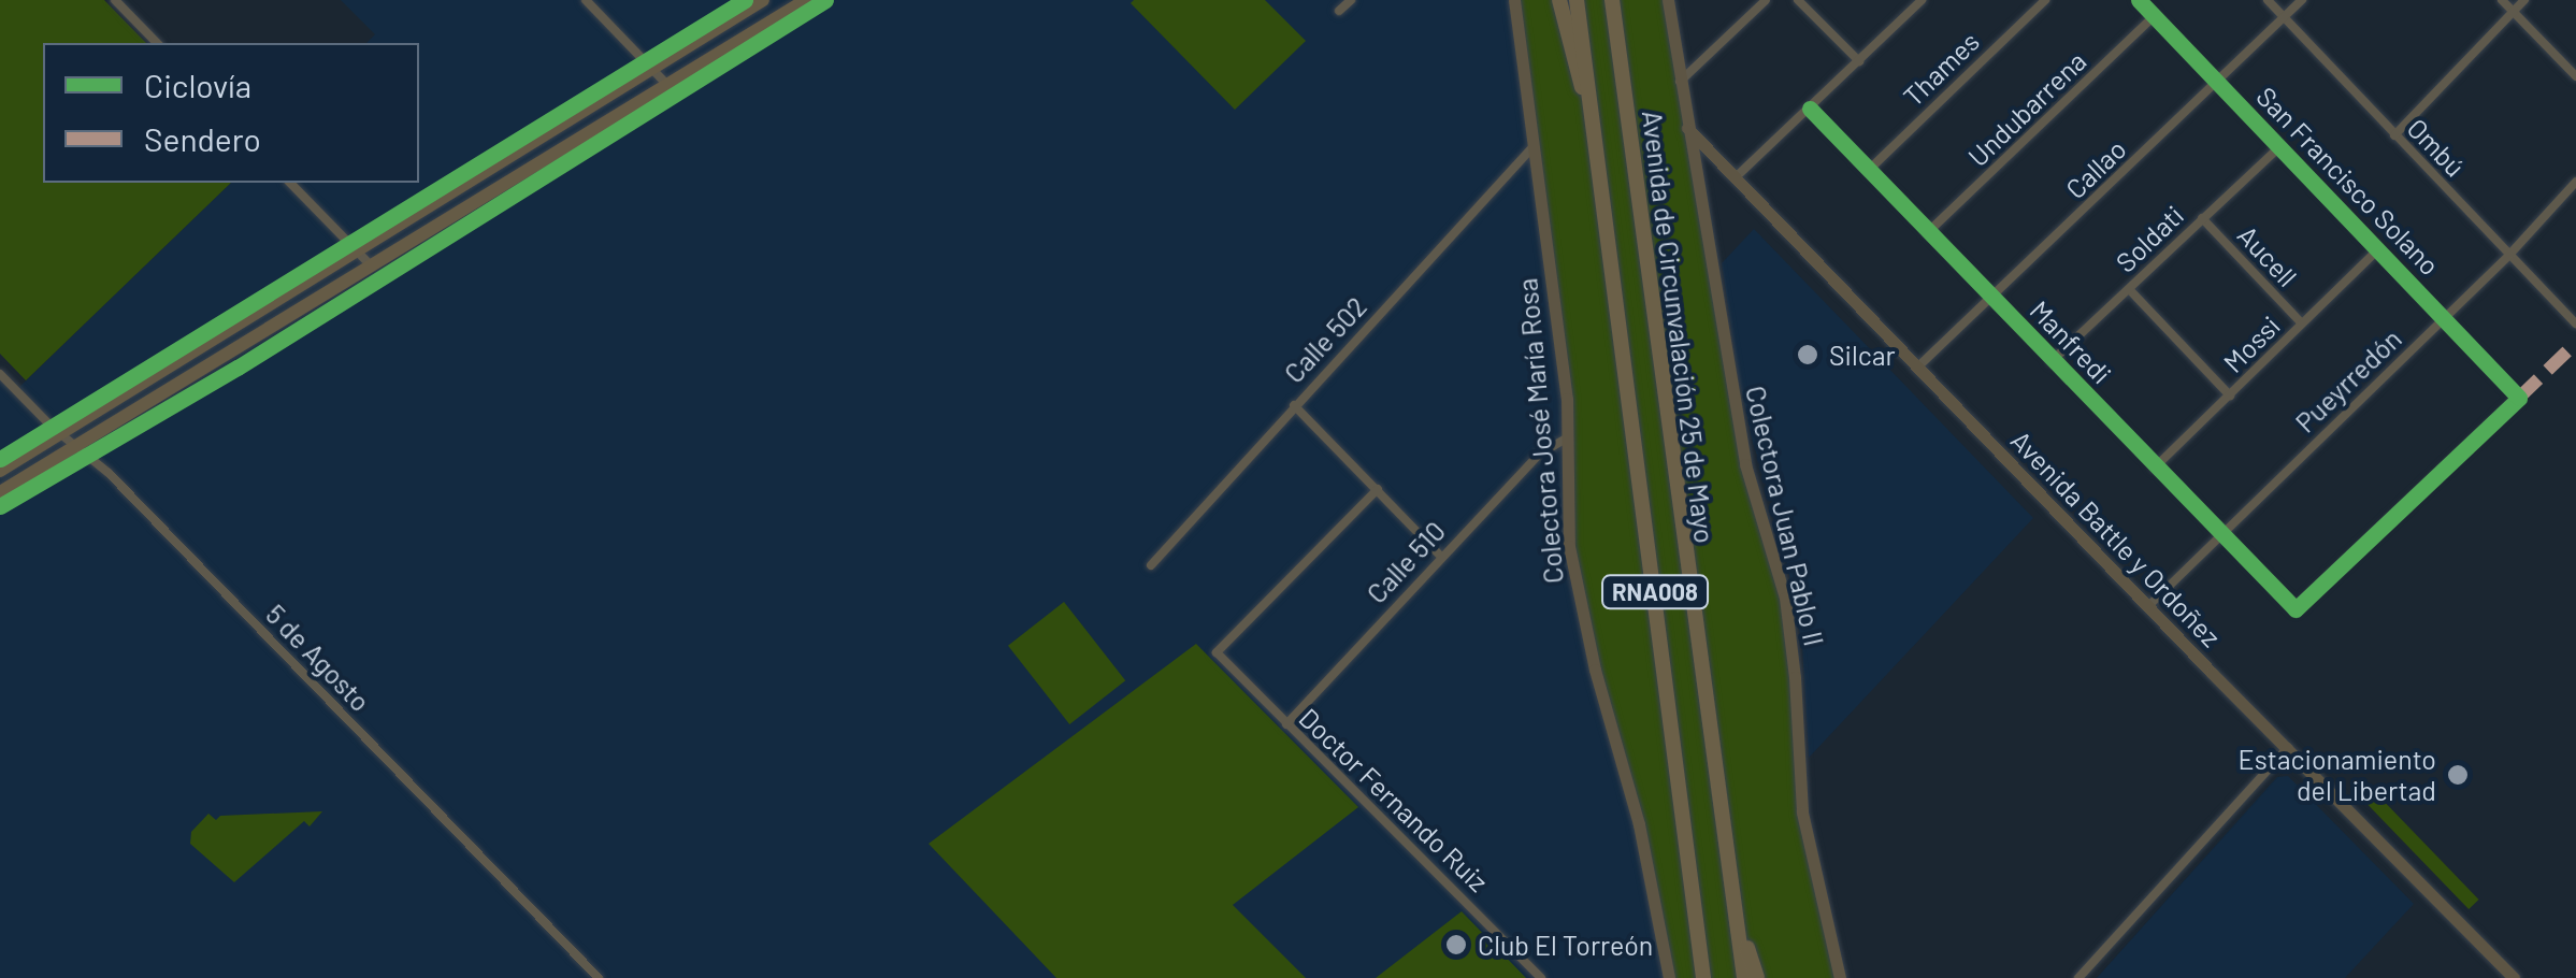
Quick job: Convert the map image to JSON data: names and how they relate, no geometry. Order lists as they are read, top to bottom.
{
  "streets": {
    "highway": ["Avenida de Circunvalación 25 de Mayo", "RNA008"],
    "main road": ["Colectora José María Rosa", "Colectora Juan Pablo II", "Avenida Battle y Ordoñez"],
    "street": [
      "Thames",
      "Undubarrena",
      "Ombú",
      "Callao",
      "San Francisco Solano",
      "Soldati",
      "Aucell",
      "Calle 502",
      "Manfredi",
      "Mossi",
      "Pueyrredón",
      "Calle 510",
      "5 de Agosto",
      "Doctor Fernando Ruiz"
    ]
  },
  "crossings": [
    ["Thames", "Manfredi"],
    ["Undubarrena", "San Francisco Solano"],
    ["Undubarrena", "Manfredi"],
    ["Ombú", "Callao"],
    ["Ombú", "Pueyrredón"],
    ["Callao", "San Francisco Solano"],
    ["Callao", "Manfredi"],
    ["Callao", "Avenida Battle y Ordoñez"],
    ["San Francisco Solano", "Soldati"],
    ["San Francisco Solano", "Manfredi"],
    ["San Francisco Solano", "Mossi"],
    ["San Francisco Solano", "Pueyrredón"],
    ["Soldati", "Aucell"],
    ["Soldati", "Manfredi"],
    ["Aucell", "Mossi"],
    ["Calle 502", "Colectora José María Rosa"],
    ["Manfredi", "Mossi"],
    ["Manfredi", "Pueyrredón"],
    ["Pueyrredón", "Avenida Battle y Ordoñez"],
    ["Colectora José María Rosa", "Calle 510"],
    ["Colectora Juan Pablo II", "Avenida Battle y Ordoñez"],
    ["Calle 510", "Doctor Fernando Ruiz"]
  ],
  "places": ["Silcar", "Estacionamiento del Libertad", "Club El Torreón"],
  "legend": ["Ciclovía", "Sendero"]
}
